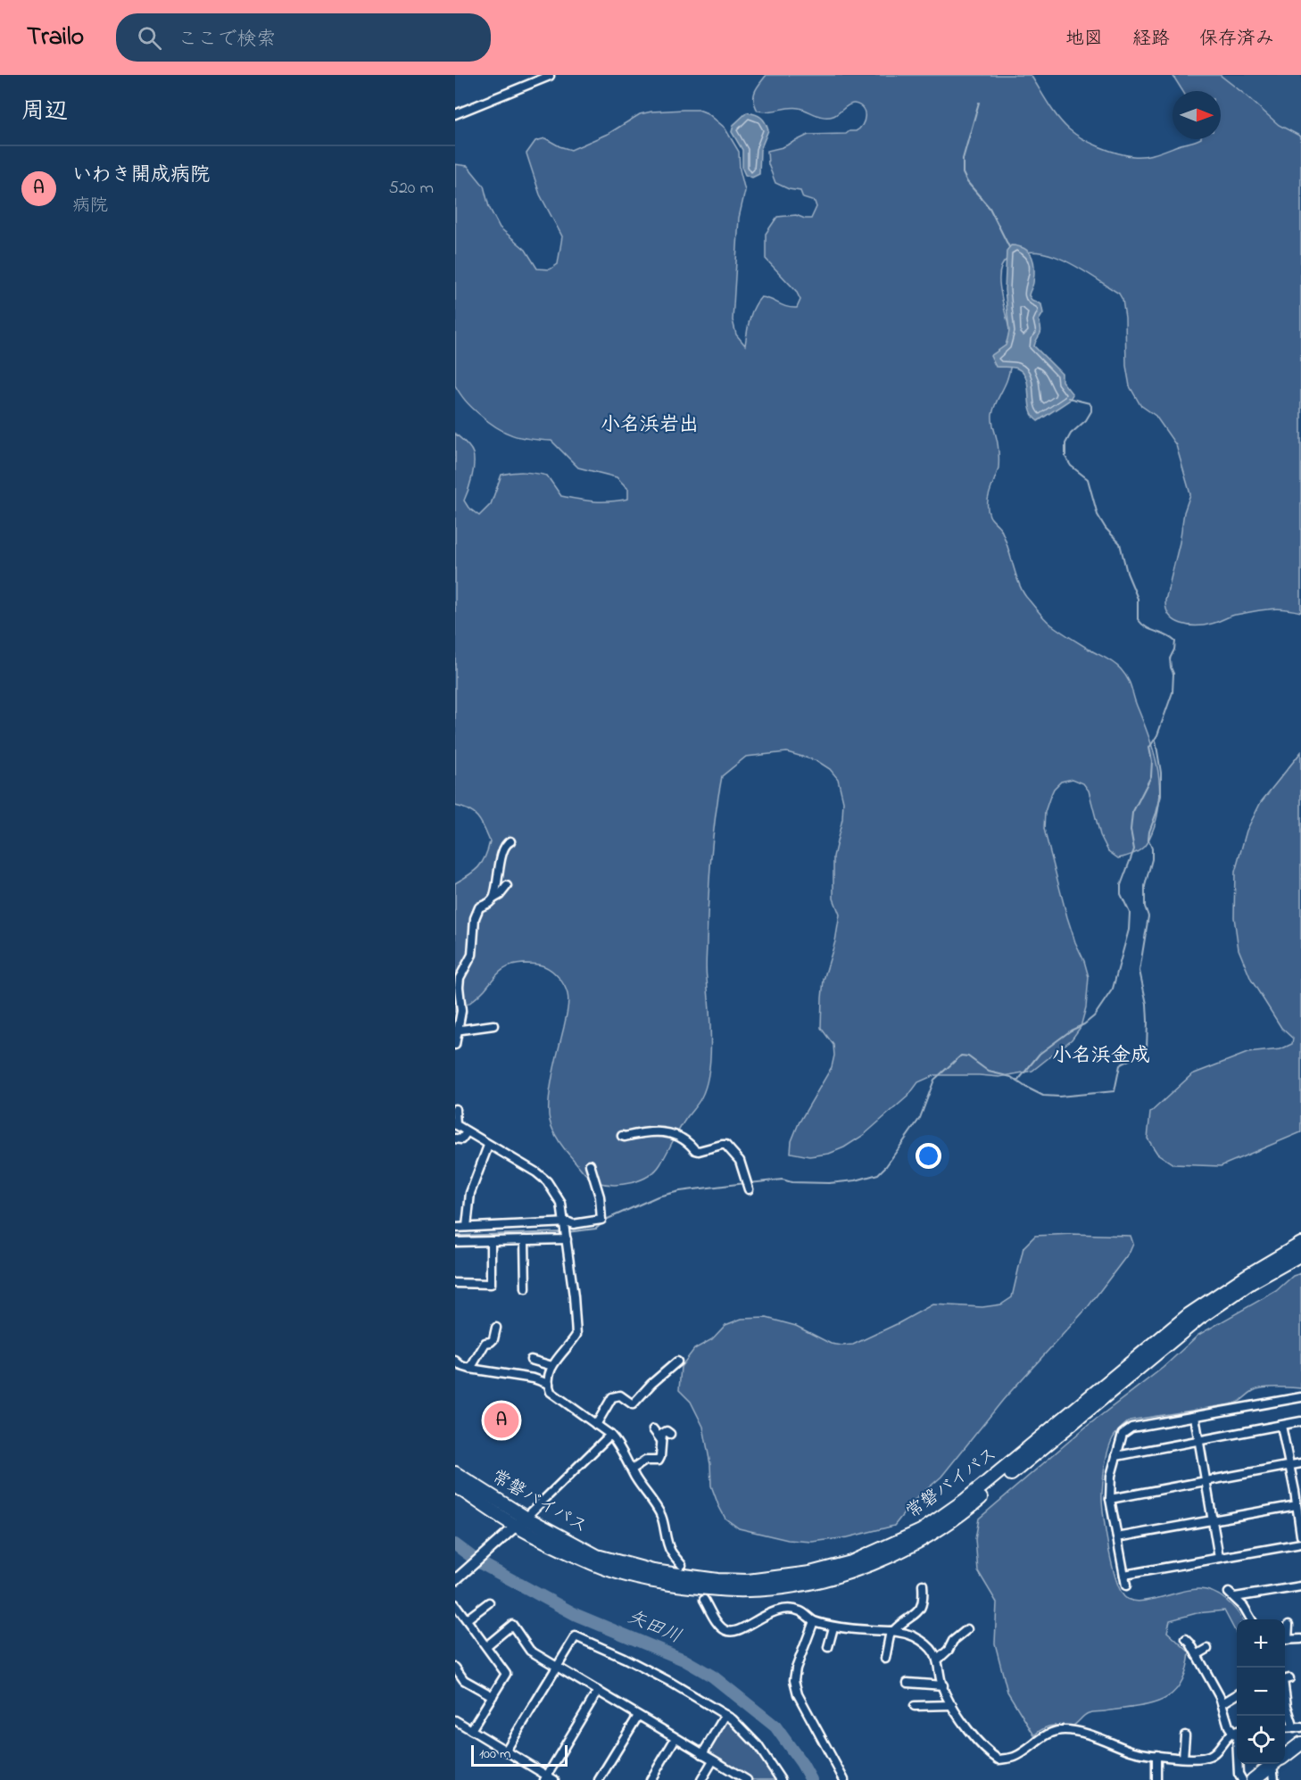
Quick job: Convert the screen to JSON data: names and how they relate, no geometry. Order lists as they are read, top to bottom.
{
  "streets": {
    "main road": ["常磐バイパス"]
  },
  "districts": ["小名浜岩出", "小名浜金成"],
  "water": ["矢田川"],
  "scale_bar": "100 m",
  "north": "right",
  "page": {
    "header": "Trailo",
    "search": "ここで検索",
    "nav": ["地図", "経路", "保存済み"],
    "heading": "周辺",
    "list": [
      {
        "mark": "A",
        "name": "いわき開成病院",
        "note": "病院",
        "value": "520 m"
      }
    ],
    "pins": "A",
    "map_buttons": ["+", "−"],
    "scale": "100 m"
  }
}
